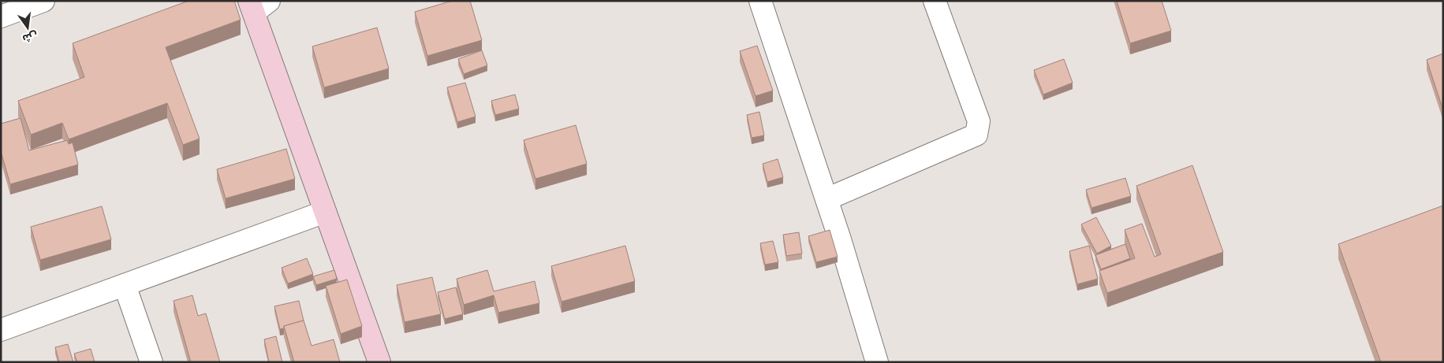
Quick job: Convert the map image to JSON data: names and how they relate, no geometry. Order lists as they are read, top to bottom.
{
  "north": "bottom"
}
